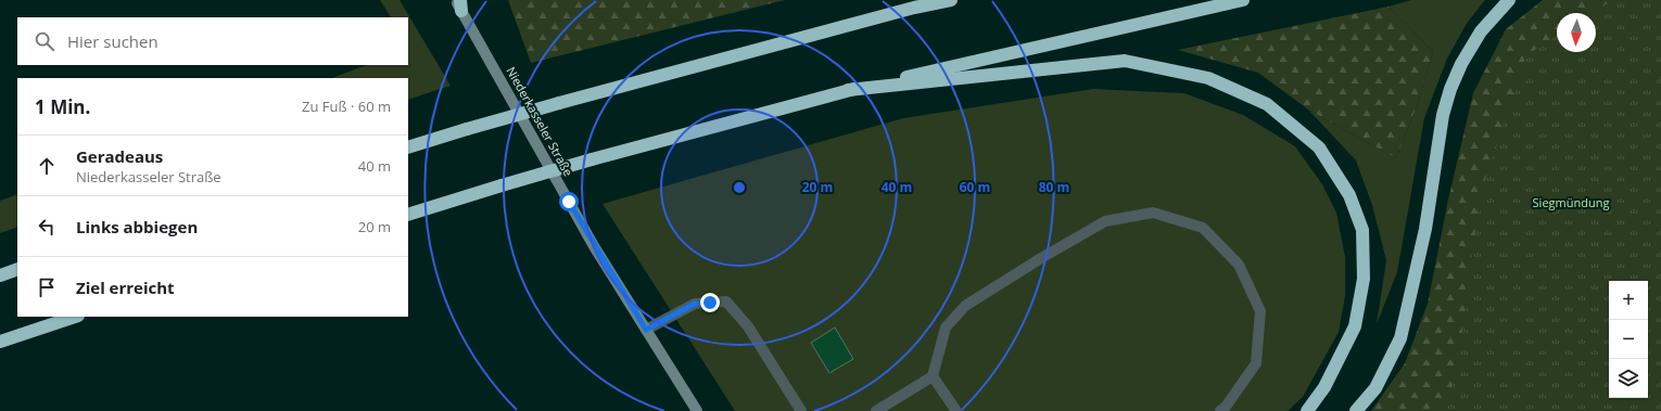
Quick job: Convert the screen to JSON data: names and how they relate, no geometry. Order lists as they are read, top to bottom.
{
  "streets": {
    "main road": ["Niederkasseler Straße"]
  },
  "parks": ["Siegmündung"],
  "north": "bottom",
  "page": {
    "search": "Hier suchen",
    "heading": ["1 Min.", "Zu Fuß · 60 m"],
    "list": [
      ["Geradeaus", "Niederkasseler Straße", "40 m"],
      ["Links abbiegen", "20 m"],
      "Ziel erreicht"
    ],
    "map_buttons": ["+", "−"]
  },
  "rings": [
    "20 m",
    "40 m",
    "60 m",
    "80 m"
  ]
}
